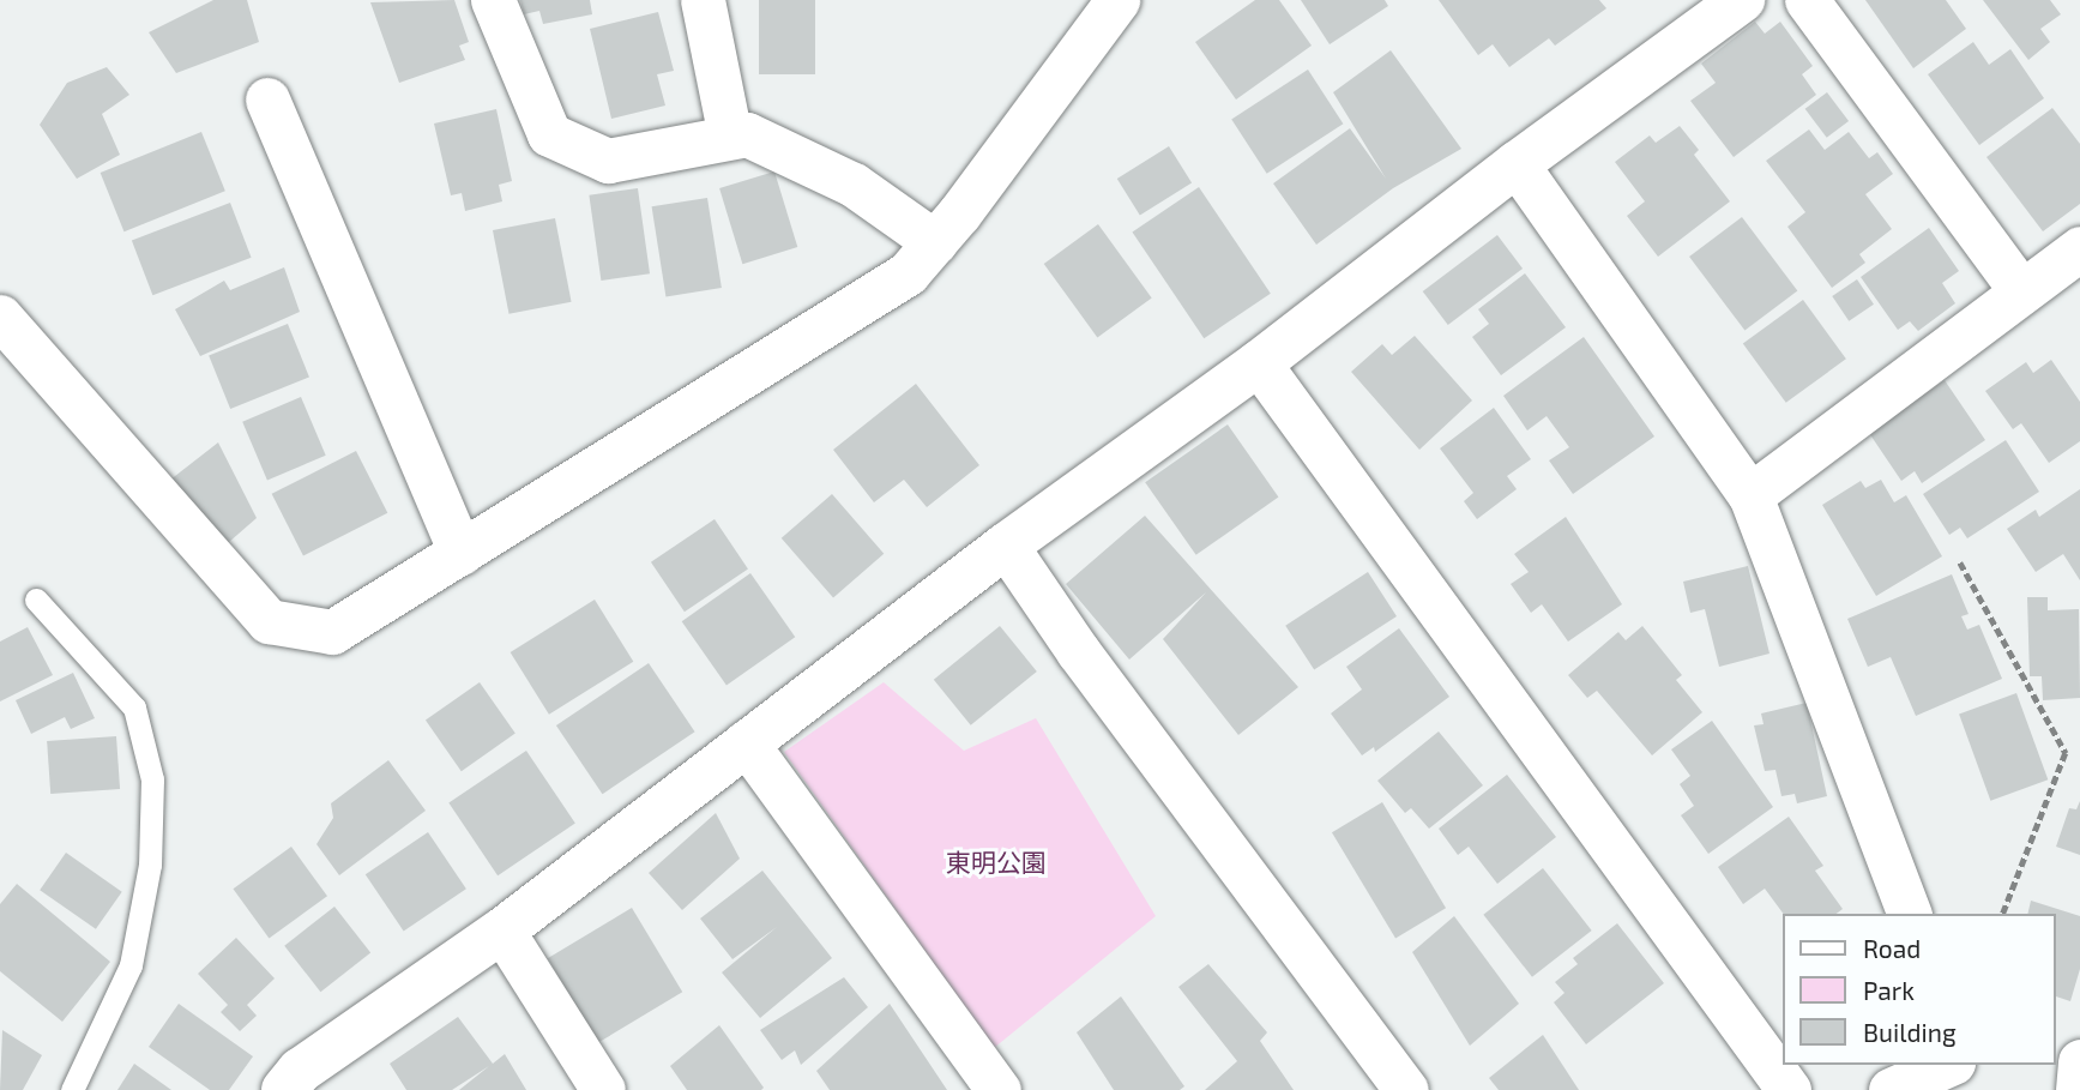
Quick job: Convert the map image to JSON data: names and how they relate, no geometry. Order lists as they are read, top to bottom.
{
  "parks": ["東明公園"],
  "legend": ["Road", "Park", "Building"]
}
